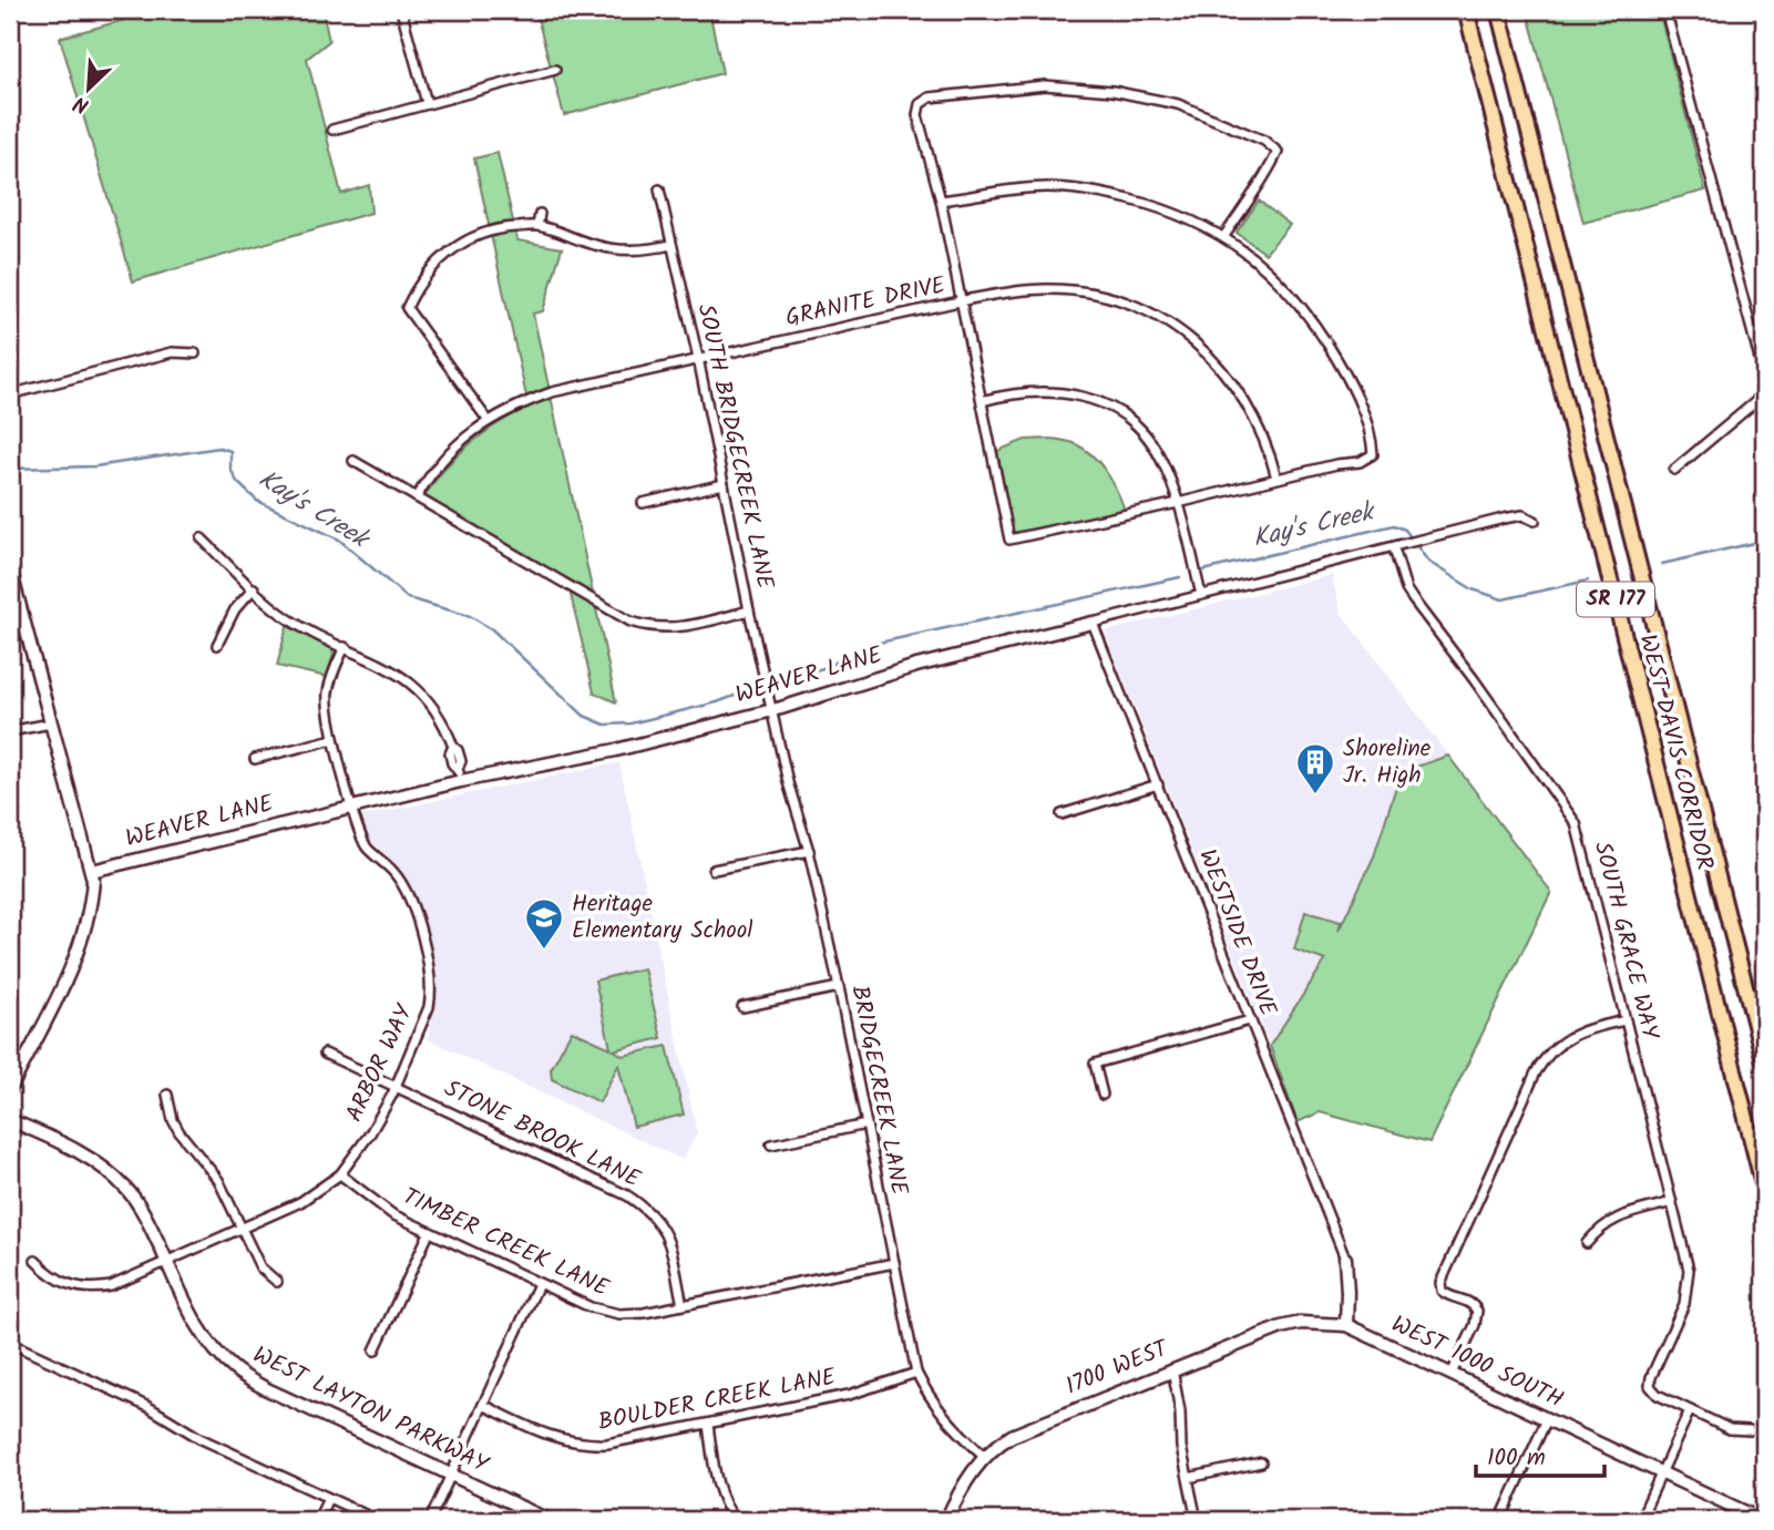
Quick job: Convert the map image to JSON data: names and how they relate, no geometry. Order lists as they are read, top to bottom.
{
  "streets": {
    "highway": ["SR 177", "WEST DAVIS CORRIDOR"],
    "street": [
      "GRANITE DRIVE",
      "SOUTH BRIDGECREEK LANE",
      "WEAVER LANE",
      "WESTSIDE DRIVE",
      "SOUTH GRACE WAY",
      "ARBOR WAY",
      "BRIDGECREEK LANE",
      "STONE BROOK LANE",
      "TIMBER CREEK LANE",
      "WEST 1000 SOUTH",
      "1700 WEST",
      "BOULDER CREEK LANE",
      "WEST LAYTON PARKWAY"
    ]
  },
  "crossings": [
    ["GRANITE DRIVE", "SOUTH BRIDGECREEK LANE"],
    ["SOUTH BRIDGECREEK LANE", "WEAVER LANE"],
    ["SOUTH BRIDGECREEK LANE", "BRIDGECREEK LANE"],
    ["WEAVER LANE", "WESTSIDE DRIVE"],
    ["WEAVER LANE", "SOUTH GRACE WAY"],
    ["WEAVER LANE", "ARBOR WAY"],
    ["WEAVER LANE", "BRIDGECREEK LANE"],
    ["ARBOR WAY", "STONE BROOK LANE"],
    ["ARBOR WAY", "TIMBER CREEK LANE"],
    ["ARBOR WAY", "WEST LAYTON PARKWAY"],
    ["BRIDGECREEK LANE", "TIMBER CREEK LANE"],
    ["BRIDGECREEK LANE", "1700 WEST"],
    ["BRIDGECREEK LANE", "BOULDER CREEK LANE"],
    ["STONE BROOK LANE", "TIMBER CREEK LANE"],
    ["WEST 1000 SOUTH", "1700 WEST"]
  ],
  "water": ["Kay's Creek"],
  "places": {
    "building": ["Shoreline Jr. High"],
    "school or university": ["Heritage Elementary School"]
  },
  "scale_bar": "100 m",
  "north": "bottom left"
}
